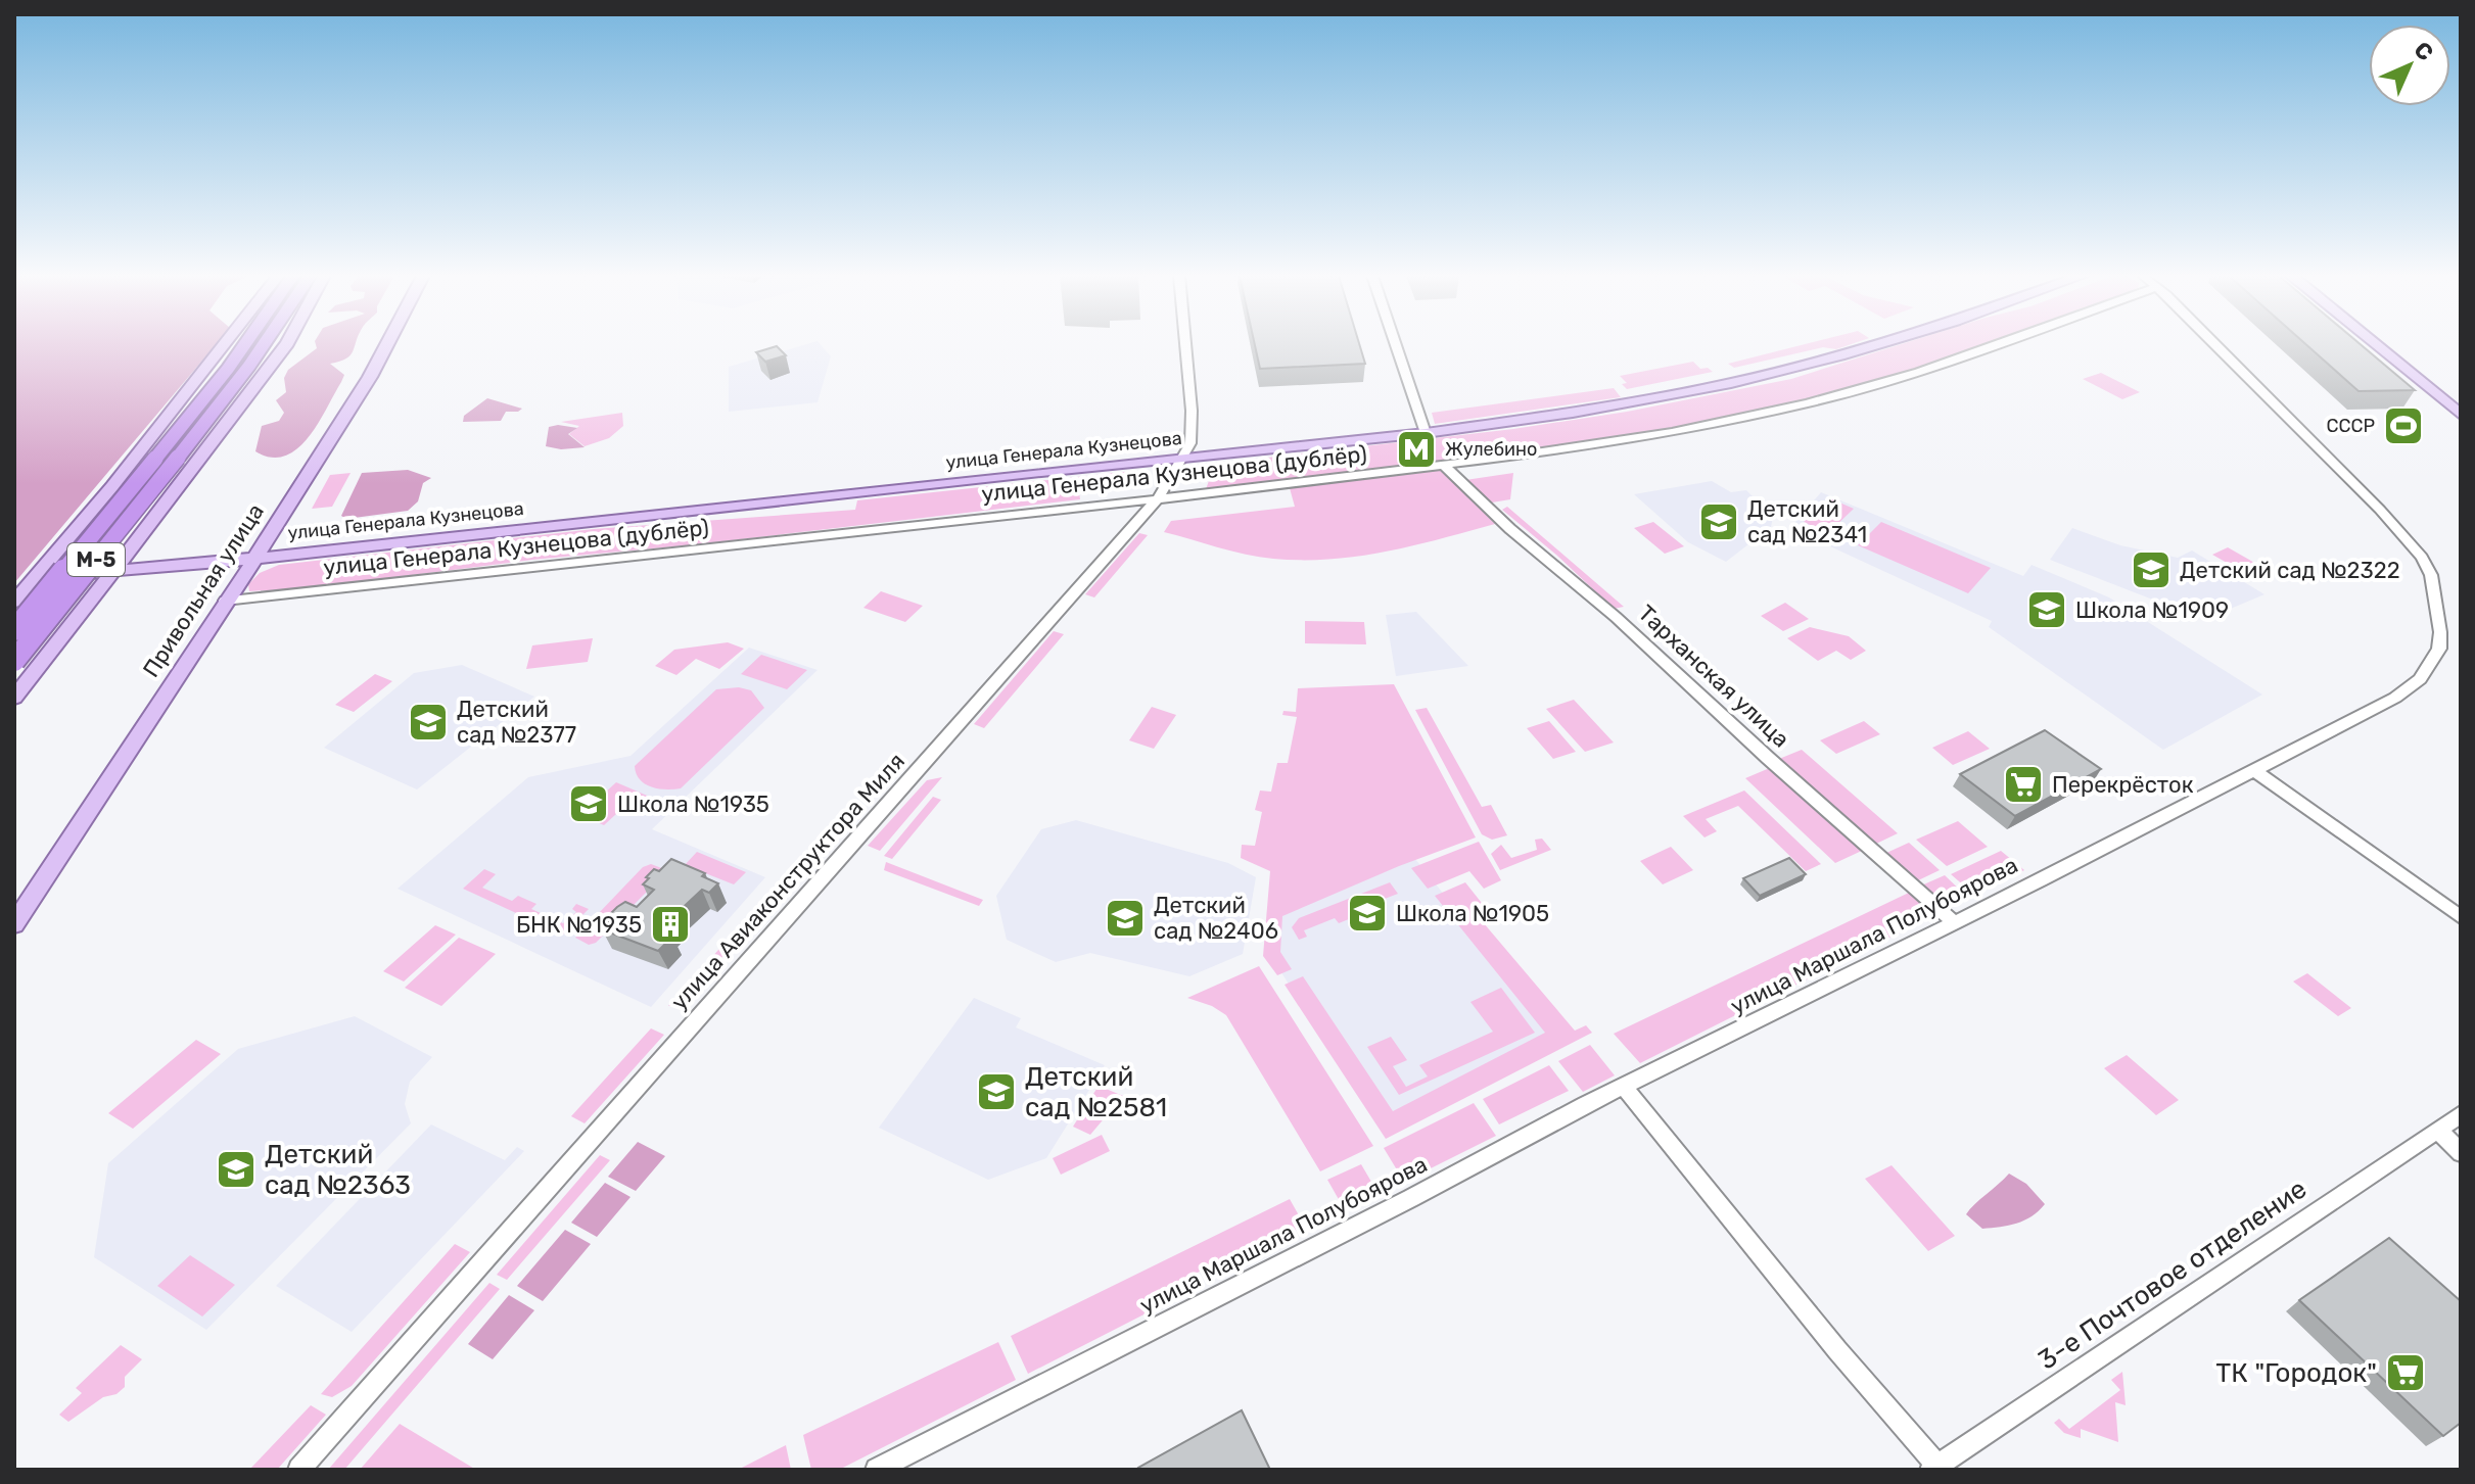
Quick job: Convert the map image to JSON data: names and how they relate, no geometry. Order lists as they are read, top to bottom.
{
  "streets": {
    "highway": ["М-5"],
    "main road": ["улица Генерала Кузнецова", "Привольная улица"],
    "street": [
      "улица Генерала Кузнецова (дублёр)",
      "Тарханская улица",
      "улица Авиаконструктора Миля",
      "улица Маршала Полубоярова",
      "3-е Почтовое отделение"
    ]
  },
  "crossings": [
    ["улица Генерала Кузнецова", "Привольная улица"],
    ["улица Генерала Кузнецова", "улица Авиаконструктора Миля"],
    ["улица Генерала Кузнецова (дублёр)", "Привольная улица"],
    ["улица Генерала Кузнецова (дублёр)", "Тарханская улица"],
    ["улица Генерала Кузнецова (дублёр)", "улица Авиаконструктора Миля"],
    ["Тарханская улица", "улица Маршала Полубоярова"],
    ["улица Маршала Полубоярова", "3-е Почтовое отделение"]
  ],
  "places": {
    "sports": ["СССР"],
    "metro station": ["Жулебино"],
    "school or university": [
      "Детский сад №2341",
      "Детский сад №2322",
      "Школа №1909",
      "Детский сад №2377",
      "Школа №1935",
      "Школа №1905",
      "Детский сад №2406",
      "Детский сад №2581",
      "Детский сад №2363"
    ],
    "supermarket": ["Перекрёсток", "ТК \"Городок\""],
    "building": ["БНК №1935"]
  },
  "north": "top right"
}
